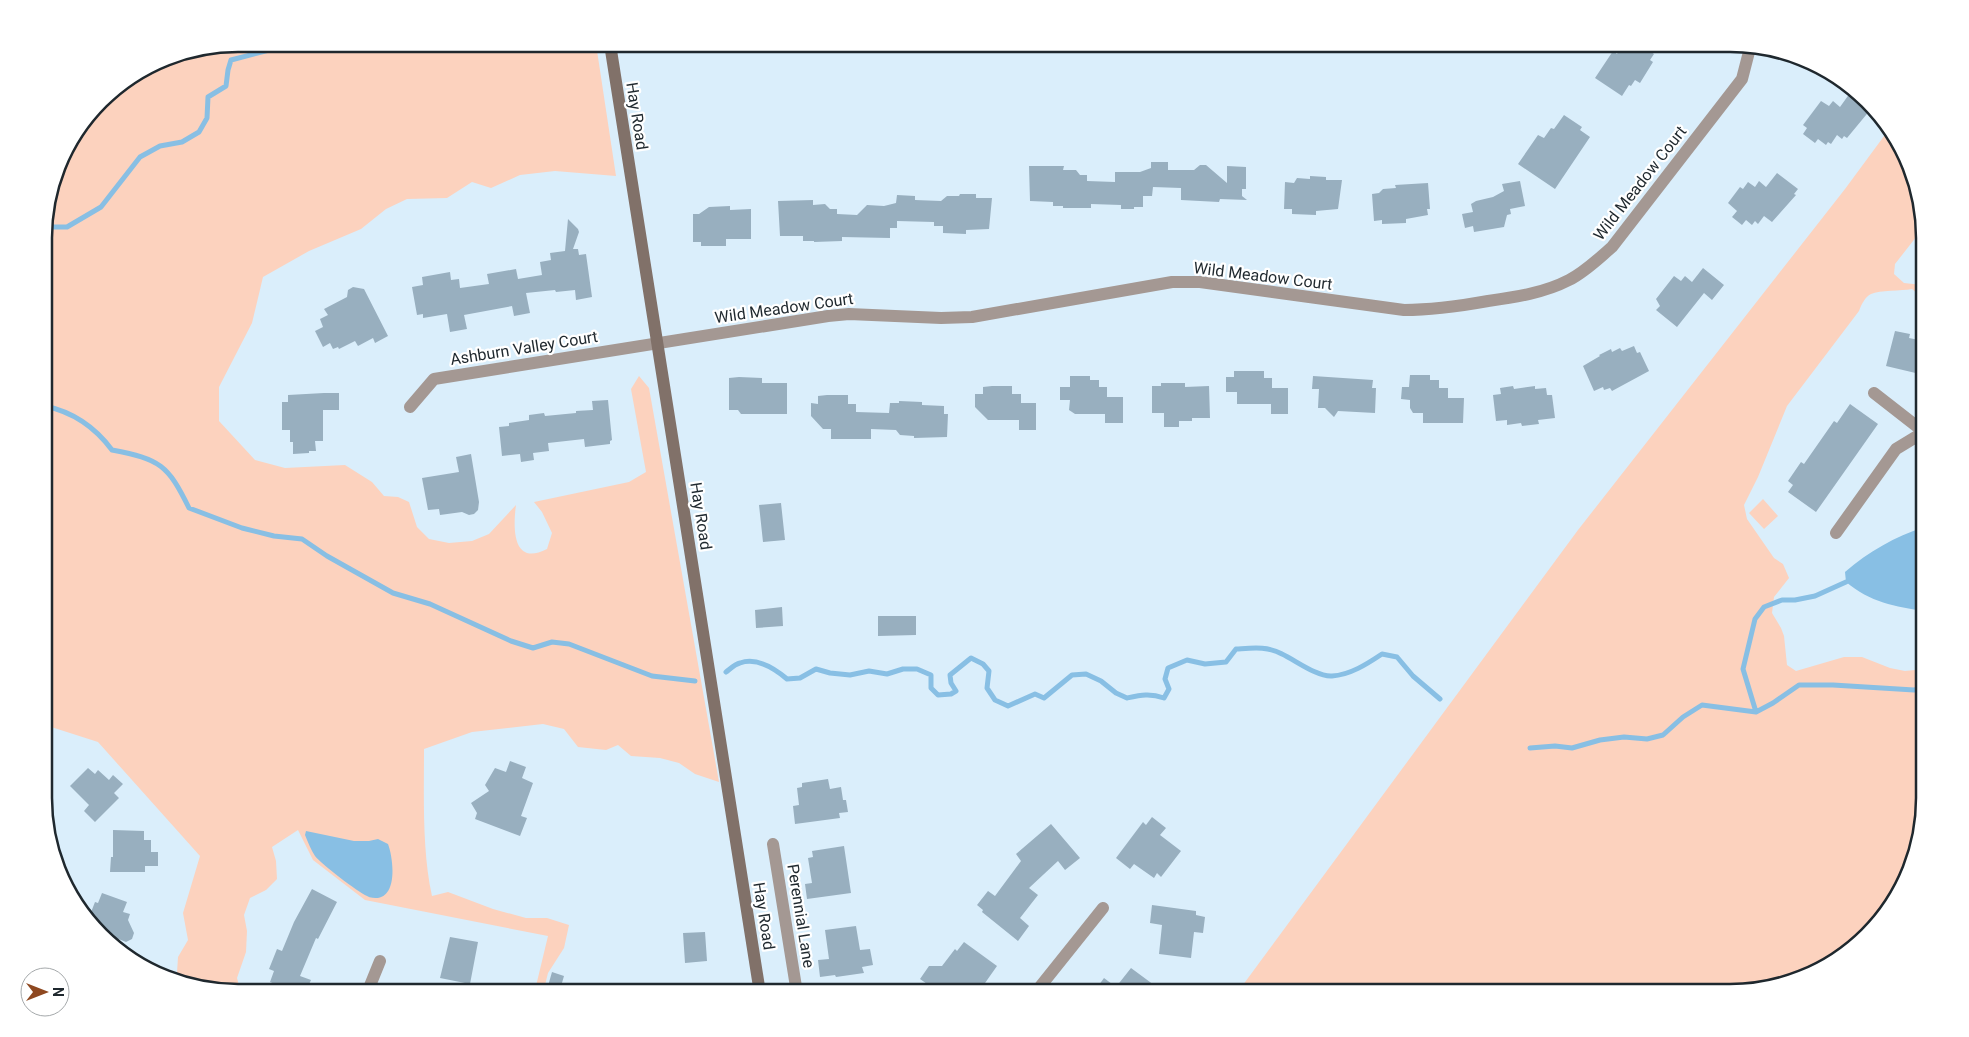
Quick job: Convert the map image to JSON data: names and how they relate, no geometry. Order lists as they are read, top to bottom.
{
  "streets": {
    "street": [
      "Hay Road",
      "Wild Meadow Court",
      "Ashburn Valley Court",
      "Perennial Lane"
    ]
  },
  "crossings": [
    ["Hay Road", "Wild Meadow Court"],
    ["Hay Road", "Ashburn Valley Court"],
    ["Wild Meadow Court", "Ashburn Valley Court"]
  ],
  "north": "right"
}
